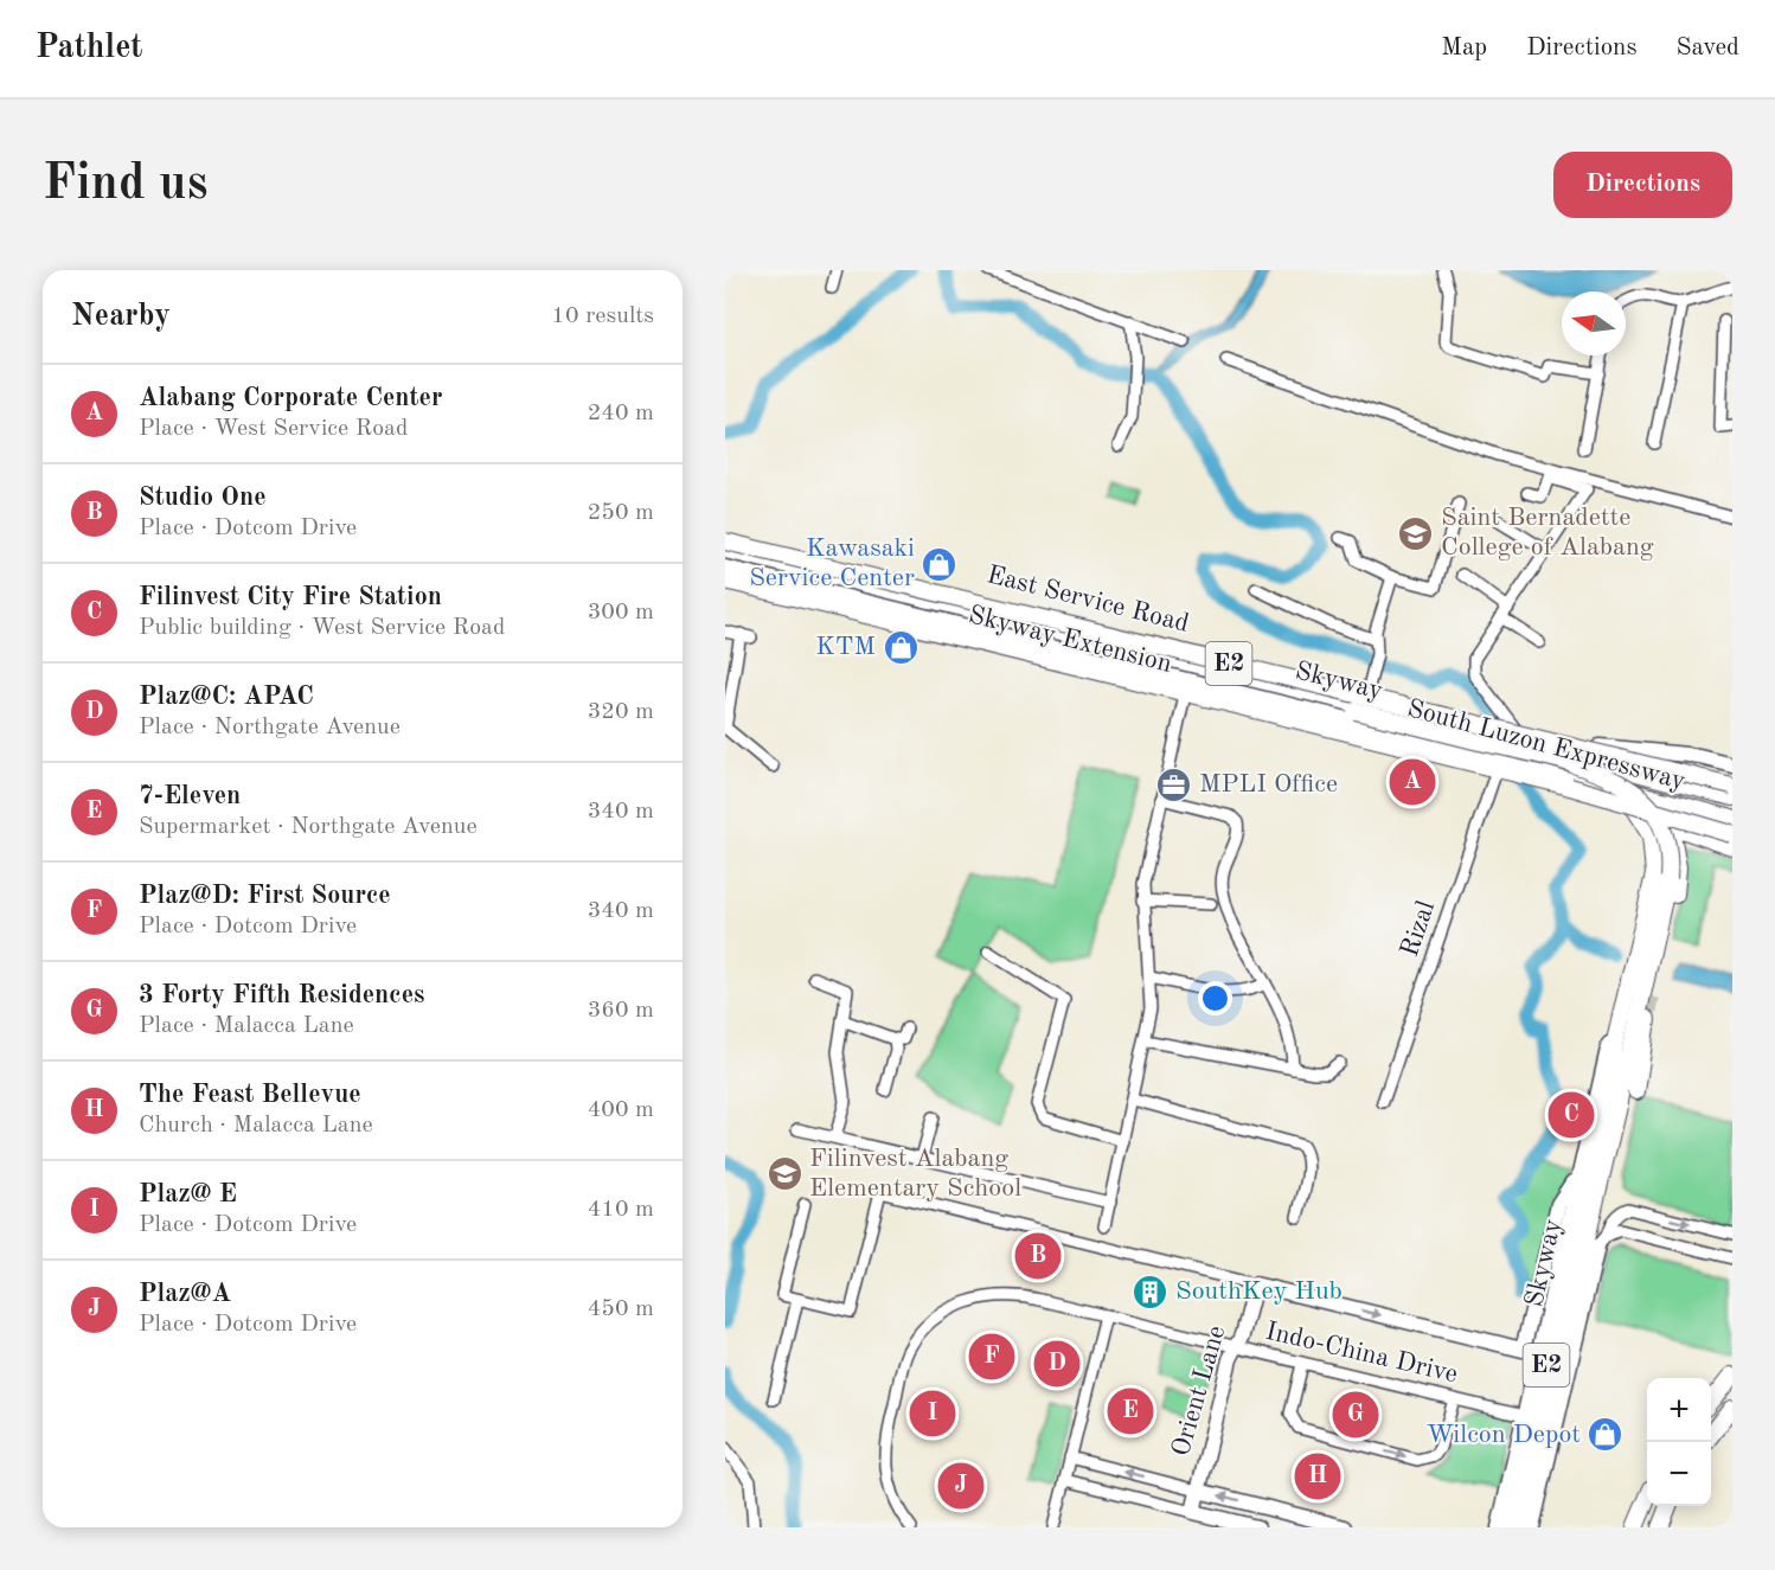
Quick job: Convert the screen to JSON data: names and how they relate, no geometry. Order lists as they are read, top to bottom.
{
  "streets": {
    "highway": [
      "Skyway Extension",
      "E2",
      "Skyway",
      "South Luzon Expressway"
    ],
    "main road": ["East Service Road", "Orient Lane"],
    "street": ["Rizal", "Indo-China Drive"]
  },
  "crossings": [
    ["East Service Road", "Skyway Extension"],
    ["East Service Road", "South Luzon Expressway"],
    ["E2", "Skyway"],
    ["Skyway", "South Luzon Expressway"],
    ["South Luzon Expressway", "Rizal"],
    ["Indo-China Drive", "Orient Lane"]
  ],
  "places": {
    "school or university": ["Saint Bernadette College of Alabang", "Filinvest Alabang Elementary School"],
    "shop": ["Kawasaki Service Center", "KTM", "Wilcon Depot"],
    "office": ["MPLI Office"],
    "building": ["SouthKey Hub"]
  },
  "north": "left",
  "page": {
    "header": "Pathlet",
    "nav": ["Map", "Directions", "Saved"],
    "buttons": "Directions",
    "title": "Find us",
    "heading": ["Nearby", "10 results"],
    "list": [
      {
        "mark": "A",
        "name": "Alabang Corporate Center",
        "note": "Place · West Service Road",
        "value": "240 m"
      },
      {
        "mark": "B",
        "name": "Studio One",
        "note": "Place · Dotcom Drive",
        "value": "250 m"
      },
      {
        "mark": "C",
        "name": "Filinvest City Fire Station",
        "note": "Public building · West Service Road",
        "value": "300 m"
      },
      {
        "mark": "D",
        "name": "Plaz@C: APAC",
        "note": "Place · Northgate Avenue",
        "value": "320 m"
      },
      {
        "mark": "E",
        "name": "7-Eleven",
        "note": "Supermarket · Northgate Avenue",
        "value": "340 m"
      },
      {
        "mark": "F",
        "name": "Plaz@D: First Source",
        "note": "Place · Dotcom Drive",
        "value": "340 m"
      },
      {
        "mark": "G",
        "name": "3 Forty Fifth Residences",
        "note": "Place · Malacca Lane",
        "value": "360 m"
      },
      {
        "mark": "H",
        "name": "The Feast Bellevue",
        "note": "Church · Malacca Lane",
        "value": "400 m"
      },
      {
        "mark": "I",
        "name": "Plaz@ E",
        "note": "Place · Dotcom Drive",
        "value": "410 m"
      },
      {
        "mark": "J",
        "name": "Plaz@A",
        "note": "Place · Dotcom Drive",
        "value": "450 m"
      }
    ],
    "pins": [
      "A",
      "C",
      "B",
      "F",
      "D",
      "E",
      "I",
      "G",
      "H",
      "J"
    ],
    "map_buttons": ["+", "−"]
  }
}
